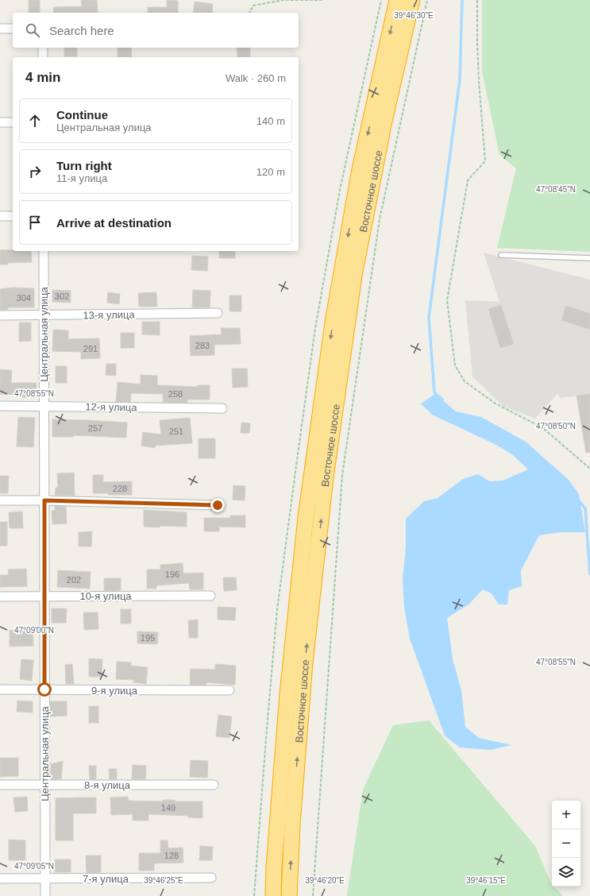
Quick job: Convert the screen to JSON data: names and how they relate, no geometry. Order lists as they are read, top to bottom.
{
  "streets": {
    "highway": ["Восточное шоссе"],
    "street": [
      "13-я улица",
      "Центральная улица",
      "12-я улица",
      "10-я улица",
      "9-я улица",
      "8-я улица",
      "7-я улица"
    ]
  },
  "crossings": [
    ["13-я улица", "Центральная улица"],
    ["Центральная улица", "12-я улица"],
    ["Центральная улица", "10-я улица"],
    ["Центральная улица", "9-я улица"],
    ["Центральная улица", "8-я улица"],
    ["Центральная улица", "7-я улица"]
  ],
  "house_numbers": [
    "302",
    "304",
    "283",
    "291",
    "258",
    "257",
    "251",
    "228",
    "196",
    "202",
    "195",
    "149",
    "128"
  ],
  "page": {
    "search": "Search here",
    "heading": ["4 min", "Walk · 260 m"],
    "list": [
      ["Continue", "Центральная улица", "140 m"],
      ["Turn right", "11-я улица", "120 m"],
      "Arrive at destination"
    ],
    "map_buttons": ["+", "−"]
  },
  "coordinates": [
    "39°46'30\"E",
    "47°08'45\"N",
    "47°08'55\"N",
    "47°08'50\"N",
    "47°09'00\"N",
    "47°09'05\"N",
    "39°46'25\"E",
    "39°46'20\"E",
    "39°46'15\"E"
  ]
}
